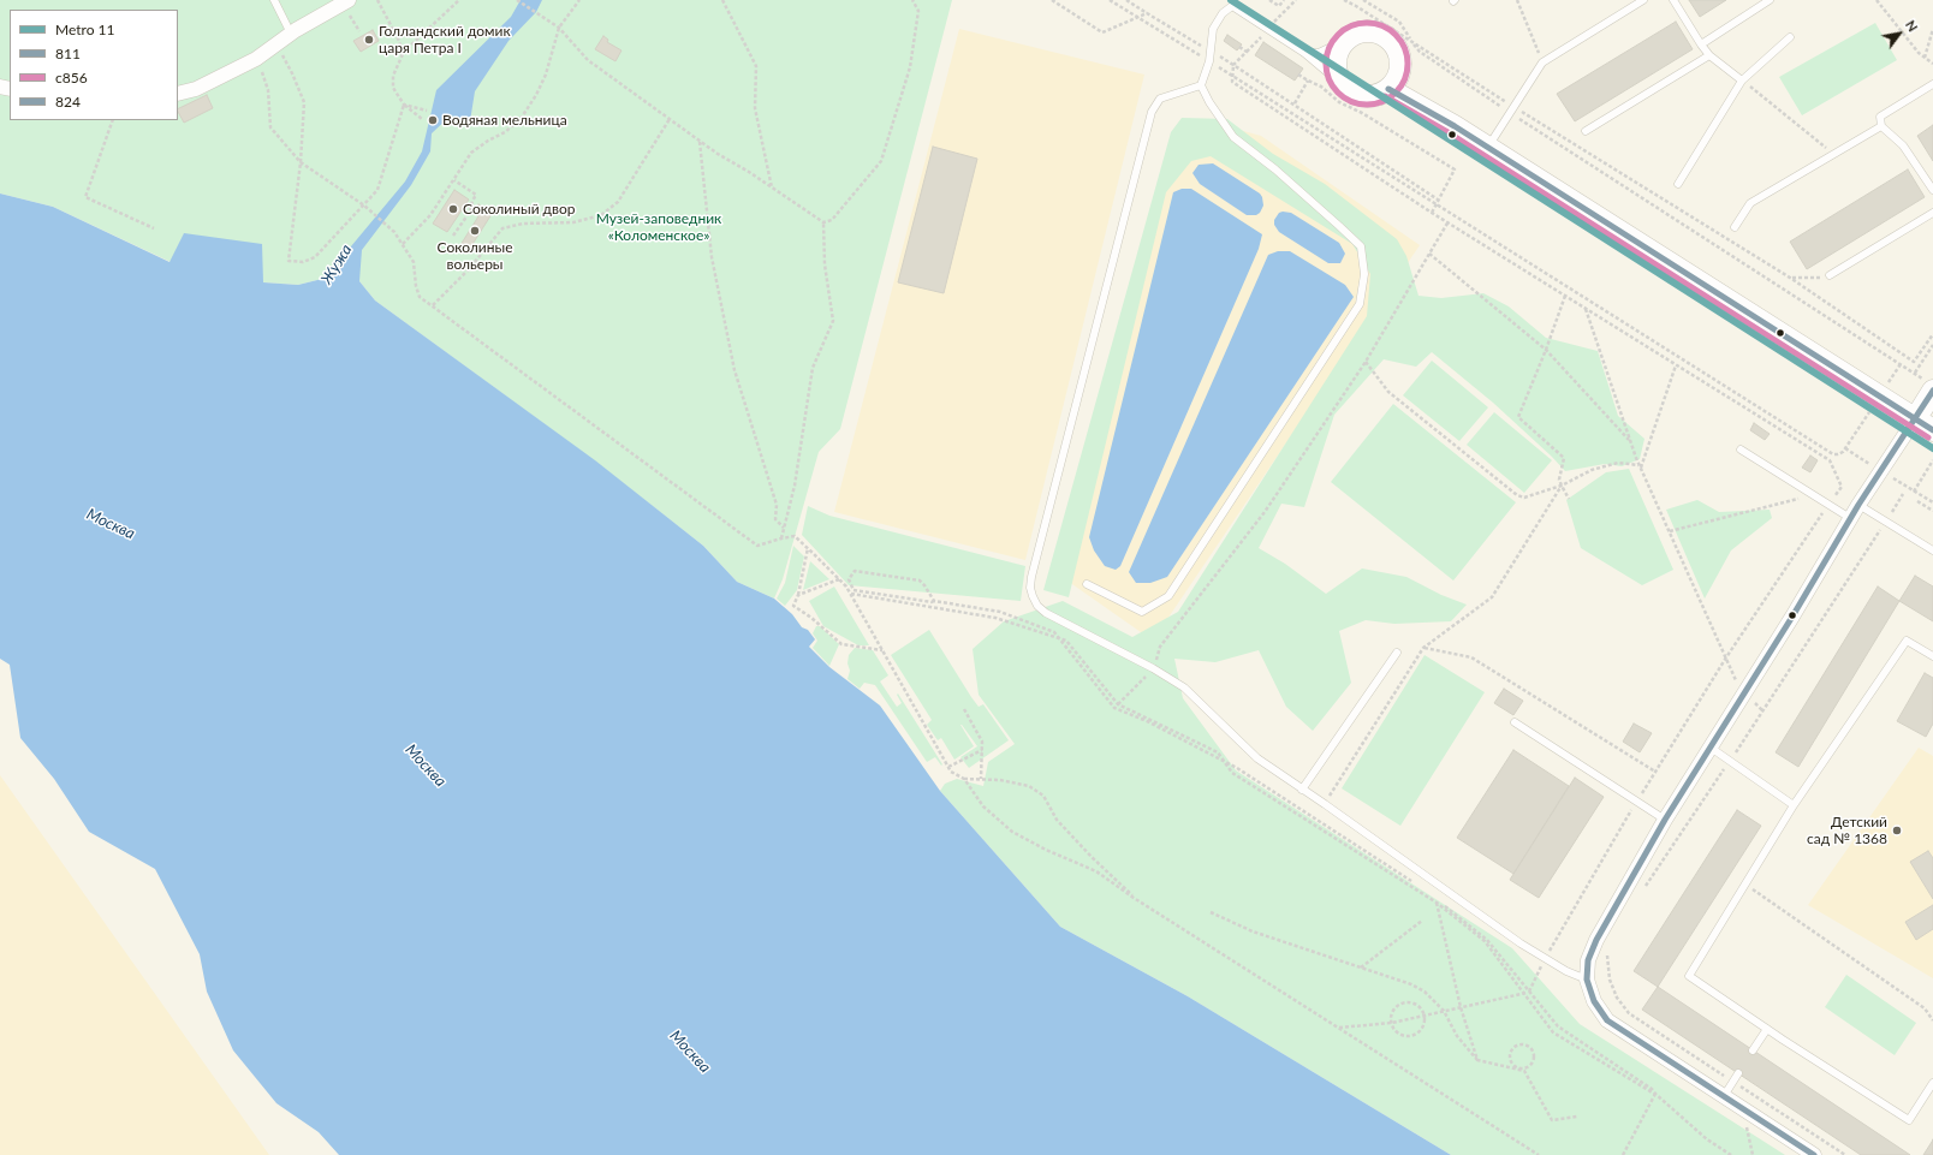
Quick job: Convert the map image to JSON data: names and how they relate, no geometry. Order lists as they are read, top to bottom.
{
  "water": ["Жужа", "Москва"],
  "parks": ["Музей-заповедник «Коломенское»"],
  "places": [
    "Голландский домик царя Петра I",
    "Водяная мельница",
    "Соколиный двор",
    "Соколиные вольеры",
    "Детский сад № 1368"
  ],
  "lines": [
    "metro line 11",
    "transit line с856",
    "transit line 824",
    "transit line 811"
  ],
  "legend": [
    "Metro 11",
    "811",
    "с856",
    "824"
  ],
  "north": "top right"
}
